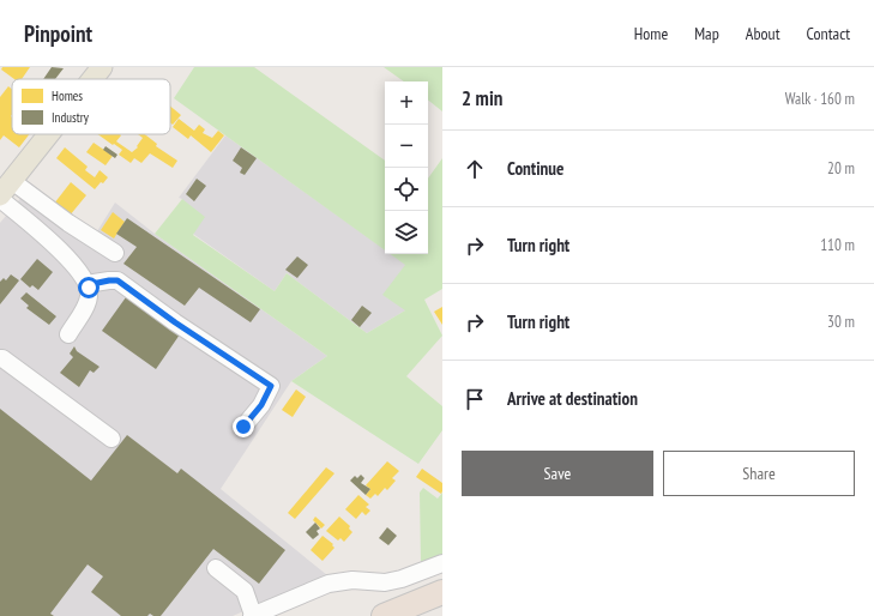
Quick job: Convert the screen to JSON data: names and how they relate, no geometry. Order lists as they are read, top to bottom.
{
  "legend": ["Homes", "Industry"],
  "page": {
    "header": "Pinpoint",
    "nav": [
      "Home",
      "Map",
      "About",
      "Contact"
    ],
    "heading": ["2 min", "Walk · 160 m"],
    "map_buttons": ["+", "−"],
    "list": [
      ["Continue", "20 m"],
      ["Turn right", "110 m"],
      ["Turn right", "30 m"],
      "Arrive at destination"
    ],
    "buttons": ["Save", "Share"]
  }
}
